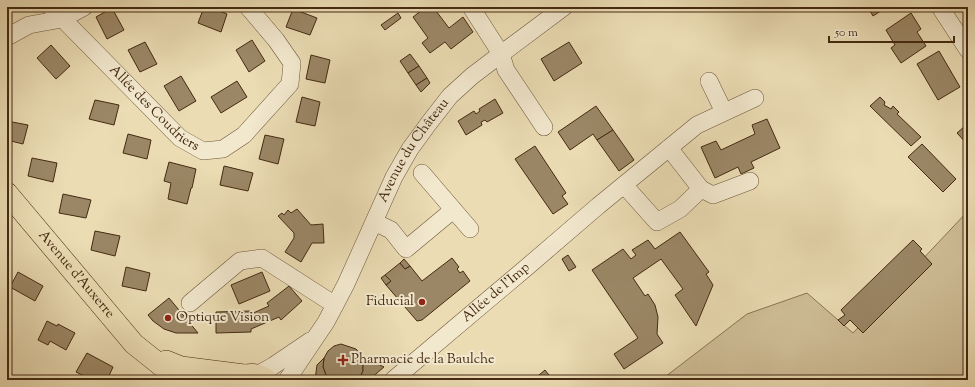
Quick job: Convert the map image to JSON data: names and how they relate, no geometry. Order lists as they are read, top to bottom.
{
  "streets": {
    "main road": ["Avenue d'Auxerre"],
    "street": ["Allée des Coudriers", "Avenue du Château", "Allée de l'Imp"]
  },
  "crossings": [
    ["Avenue du Château", "Avenue d'Auxerre"]
  ],
  "places": {
    "other": ["Fiducial", "Optique Vision"],
    "health": ["Pharmacie de la Baulche"]
  },
  "scale_bar": "50 m"
}
